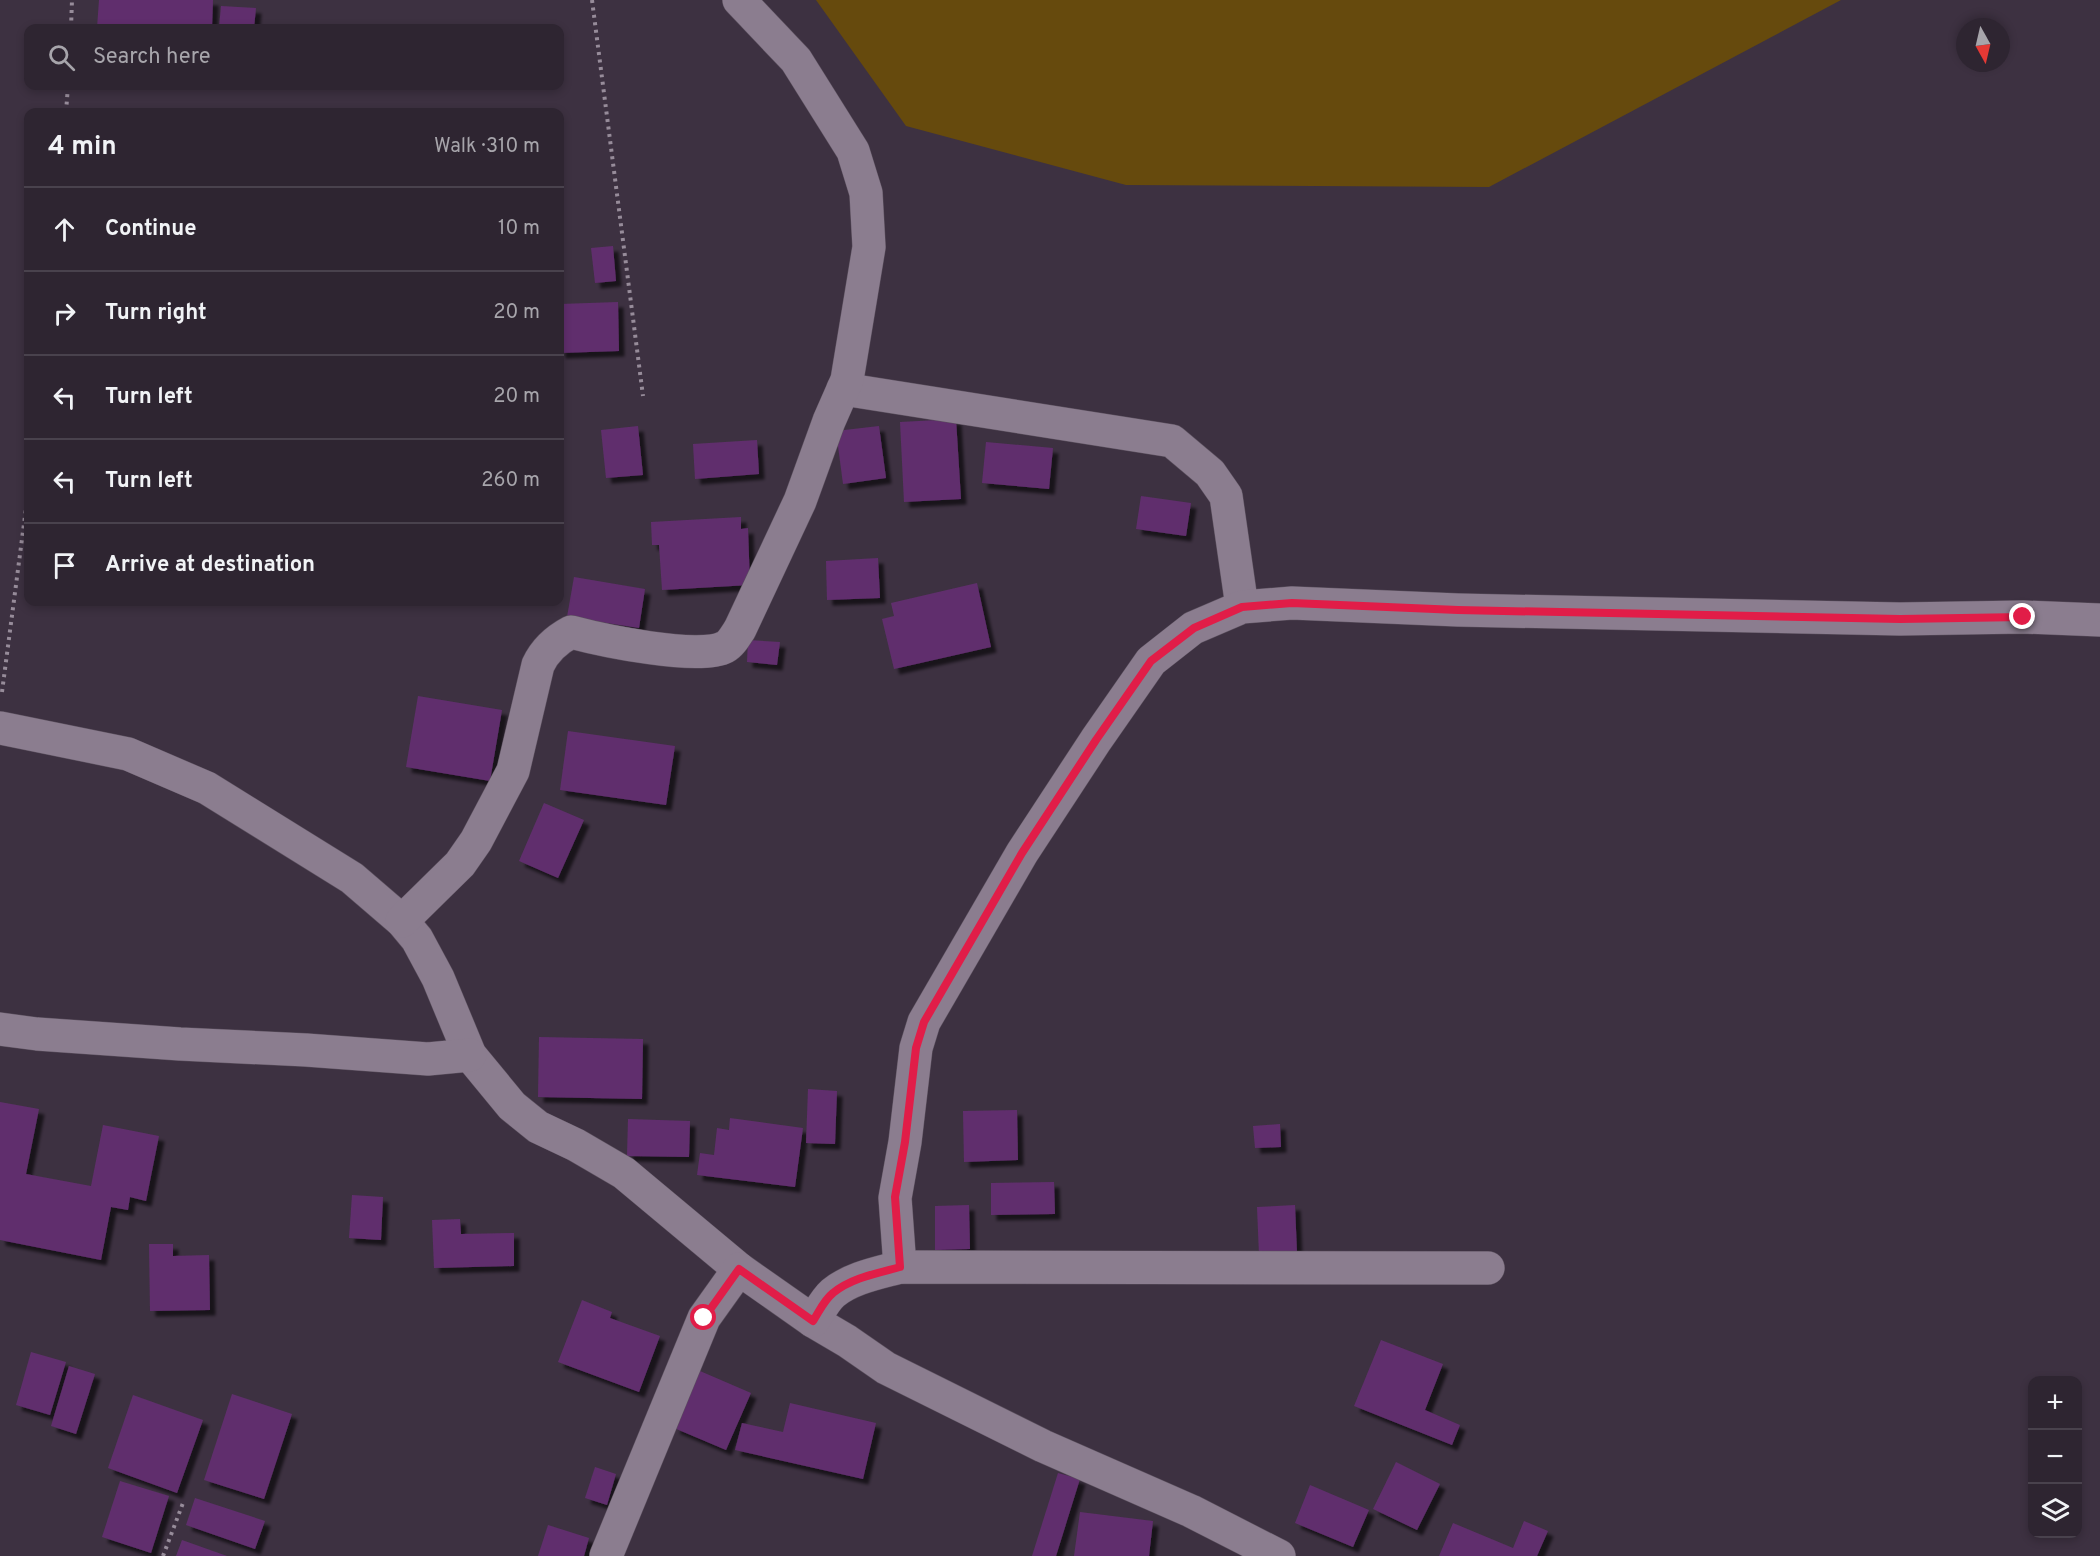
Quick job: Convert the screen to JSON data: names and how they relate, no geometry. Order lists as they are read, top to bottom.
{
  "north": "bottom",
  "page": {
    "search": "Search here",
    "heading": ["4 min", "Walk · 310 m"],
    "list": [
      ["Continue", "10 m"],
      ["Turn right", "20 m"],
      ["Turn left", "20 m"],
      ["Turn left", "260 m"],
      "Arrive at destination"
    ],
    "map_buttons": ["+", "−"]
  }
}
